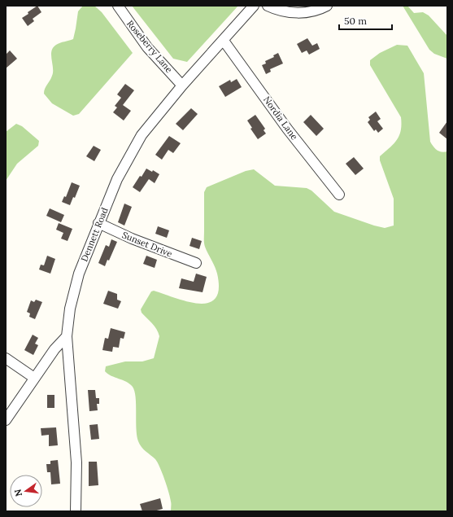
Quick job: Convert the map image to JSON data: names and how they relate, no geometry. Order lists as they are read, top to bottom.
{
  "streets": {
    "street": [
      "Roseberry Lane",
      "Nordia Lane",
      "Dennett Road",
      "Sunset Drive"
    ]
  },
  "crossings": [
    ["Roseberry Lane", "Dennett Road"],
    ["Nordia Lane", "Dennett Road"],
    ["Dennett Road", "Sunset Drive"]
  ],
  "scale_bar": "50 m",
  "north": "left"
}
